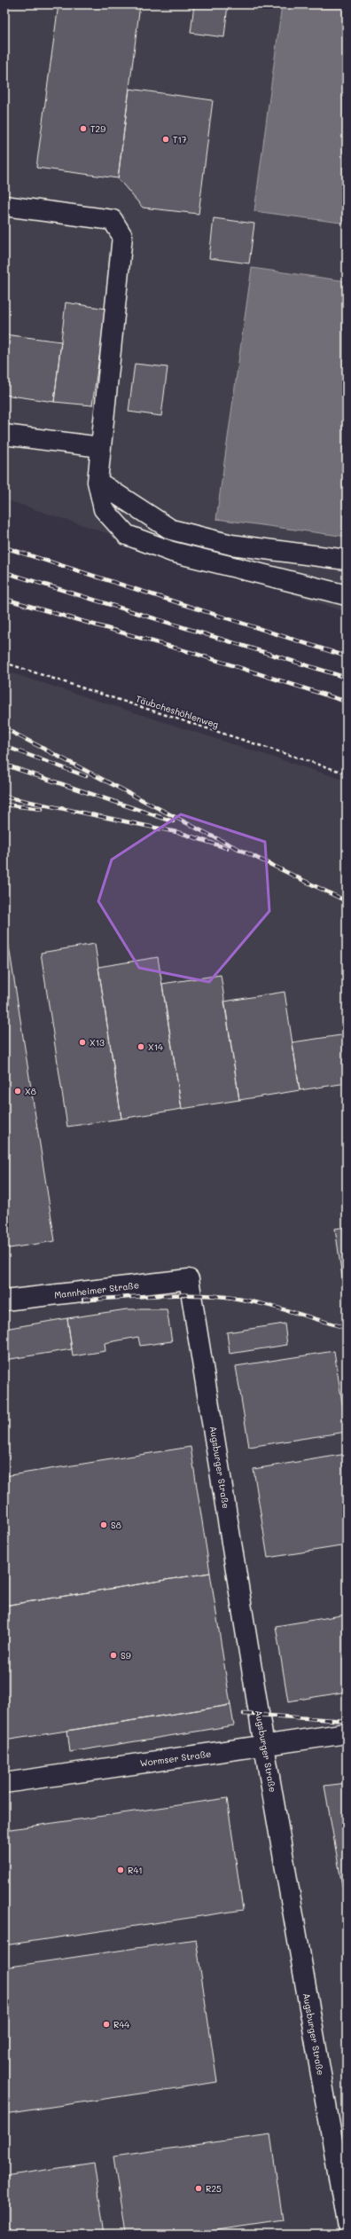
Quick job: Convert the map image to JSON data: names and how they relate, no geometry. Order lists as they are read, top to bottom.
{
  "streets": {
    "lane": ["Mannheimer Straße", "Augsburger Straße", "Wormser Straße"],
    "path": ["Täubcheshöhlenweg"]
  },
  "crossings": [
    ["Mannheimer Straße", "Augsburger Straße"],
    ["Augsburger Straße", "Wormser Straße"]
  ],
  "places": [
    "T29",
    "T17",
    "X13",
    "X14",
    "X8",
    "S8",
    "S9",
    "R41",
    "R44",
    "R25"
  ]
}
